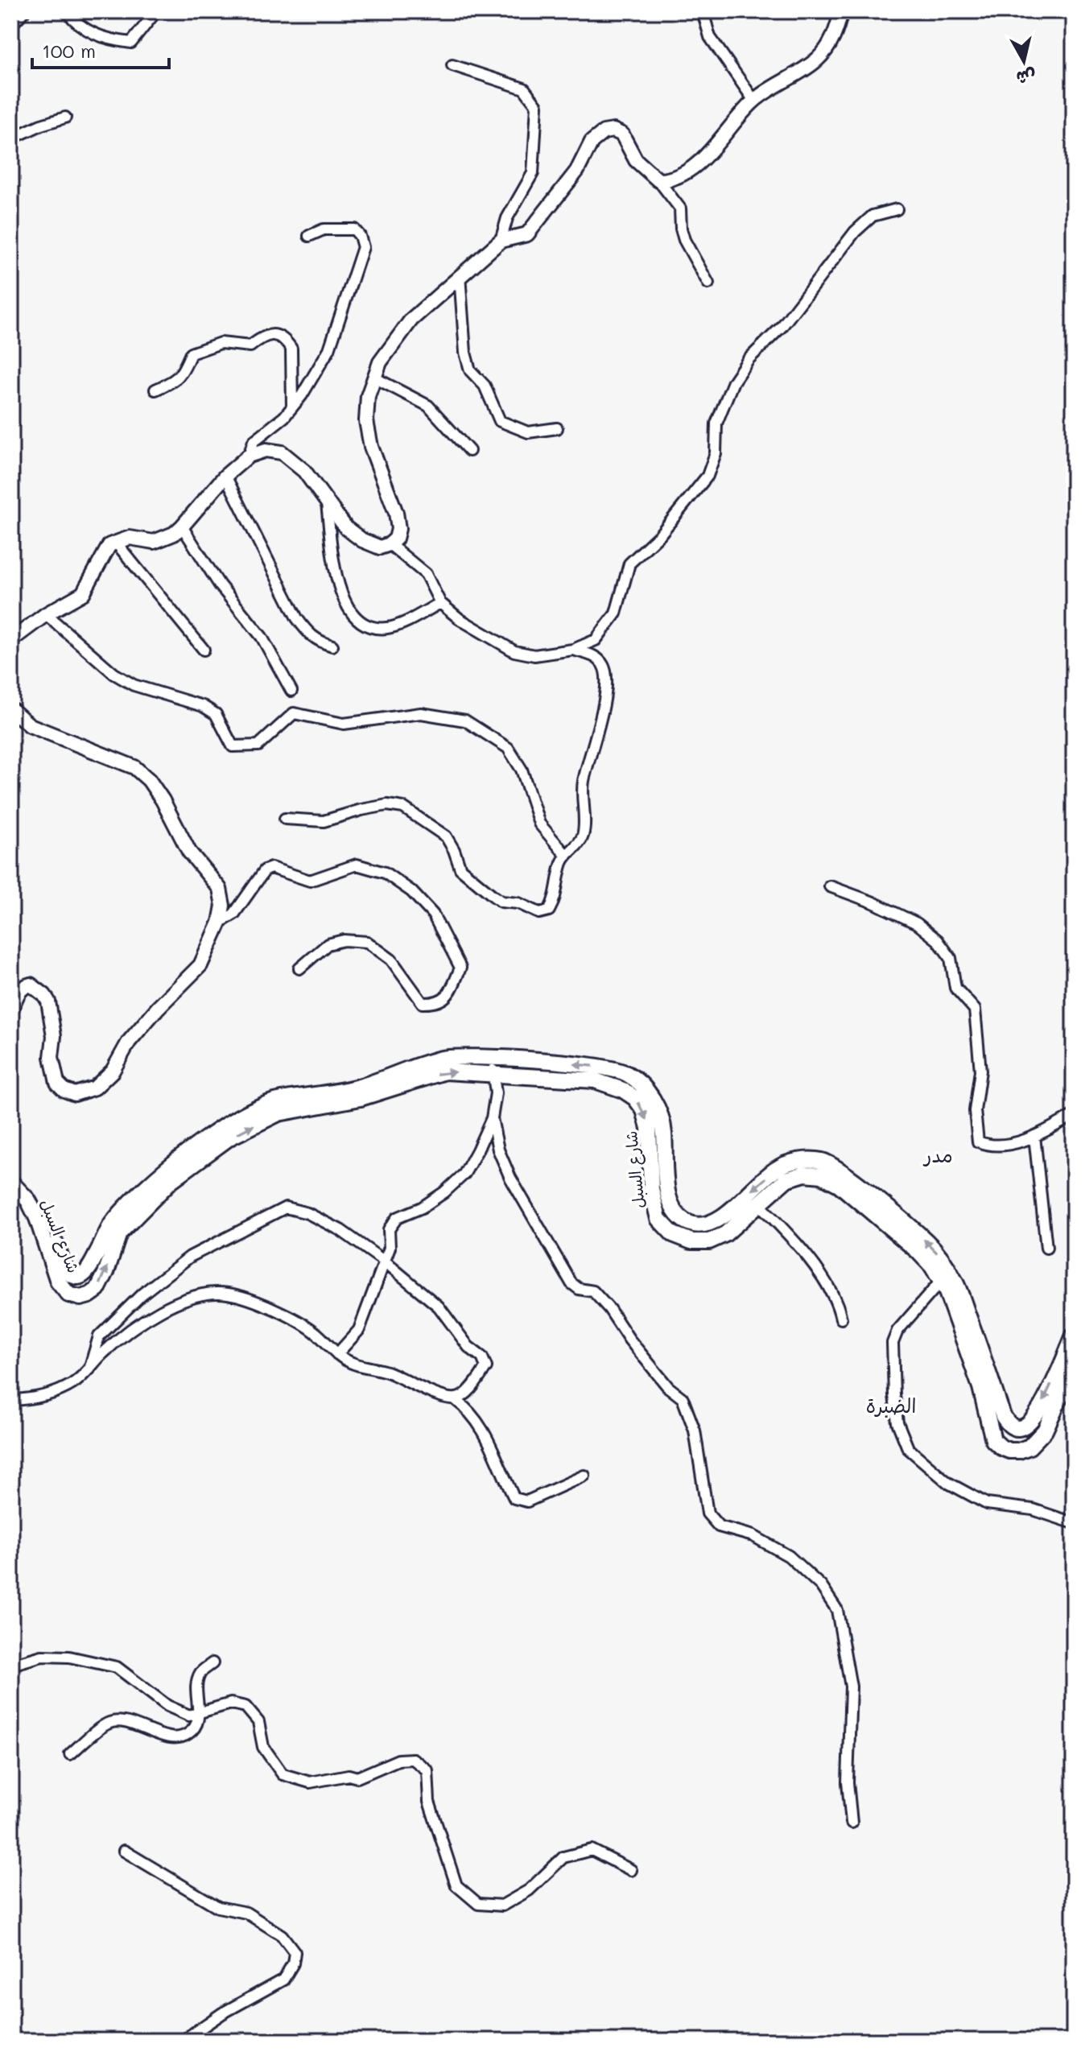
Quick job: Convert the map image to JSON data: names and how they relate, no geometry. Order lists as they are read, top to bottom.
{
  "streets": {
    "main road": ["شارع السبل"]
  },
  "districts": ["مدر", "الضبرة"],
  "scale_bar": "100 m",
  "north": "bottom"
}
